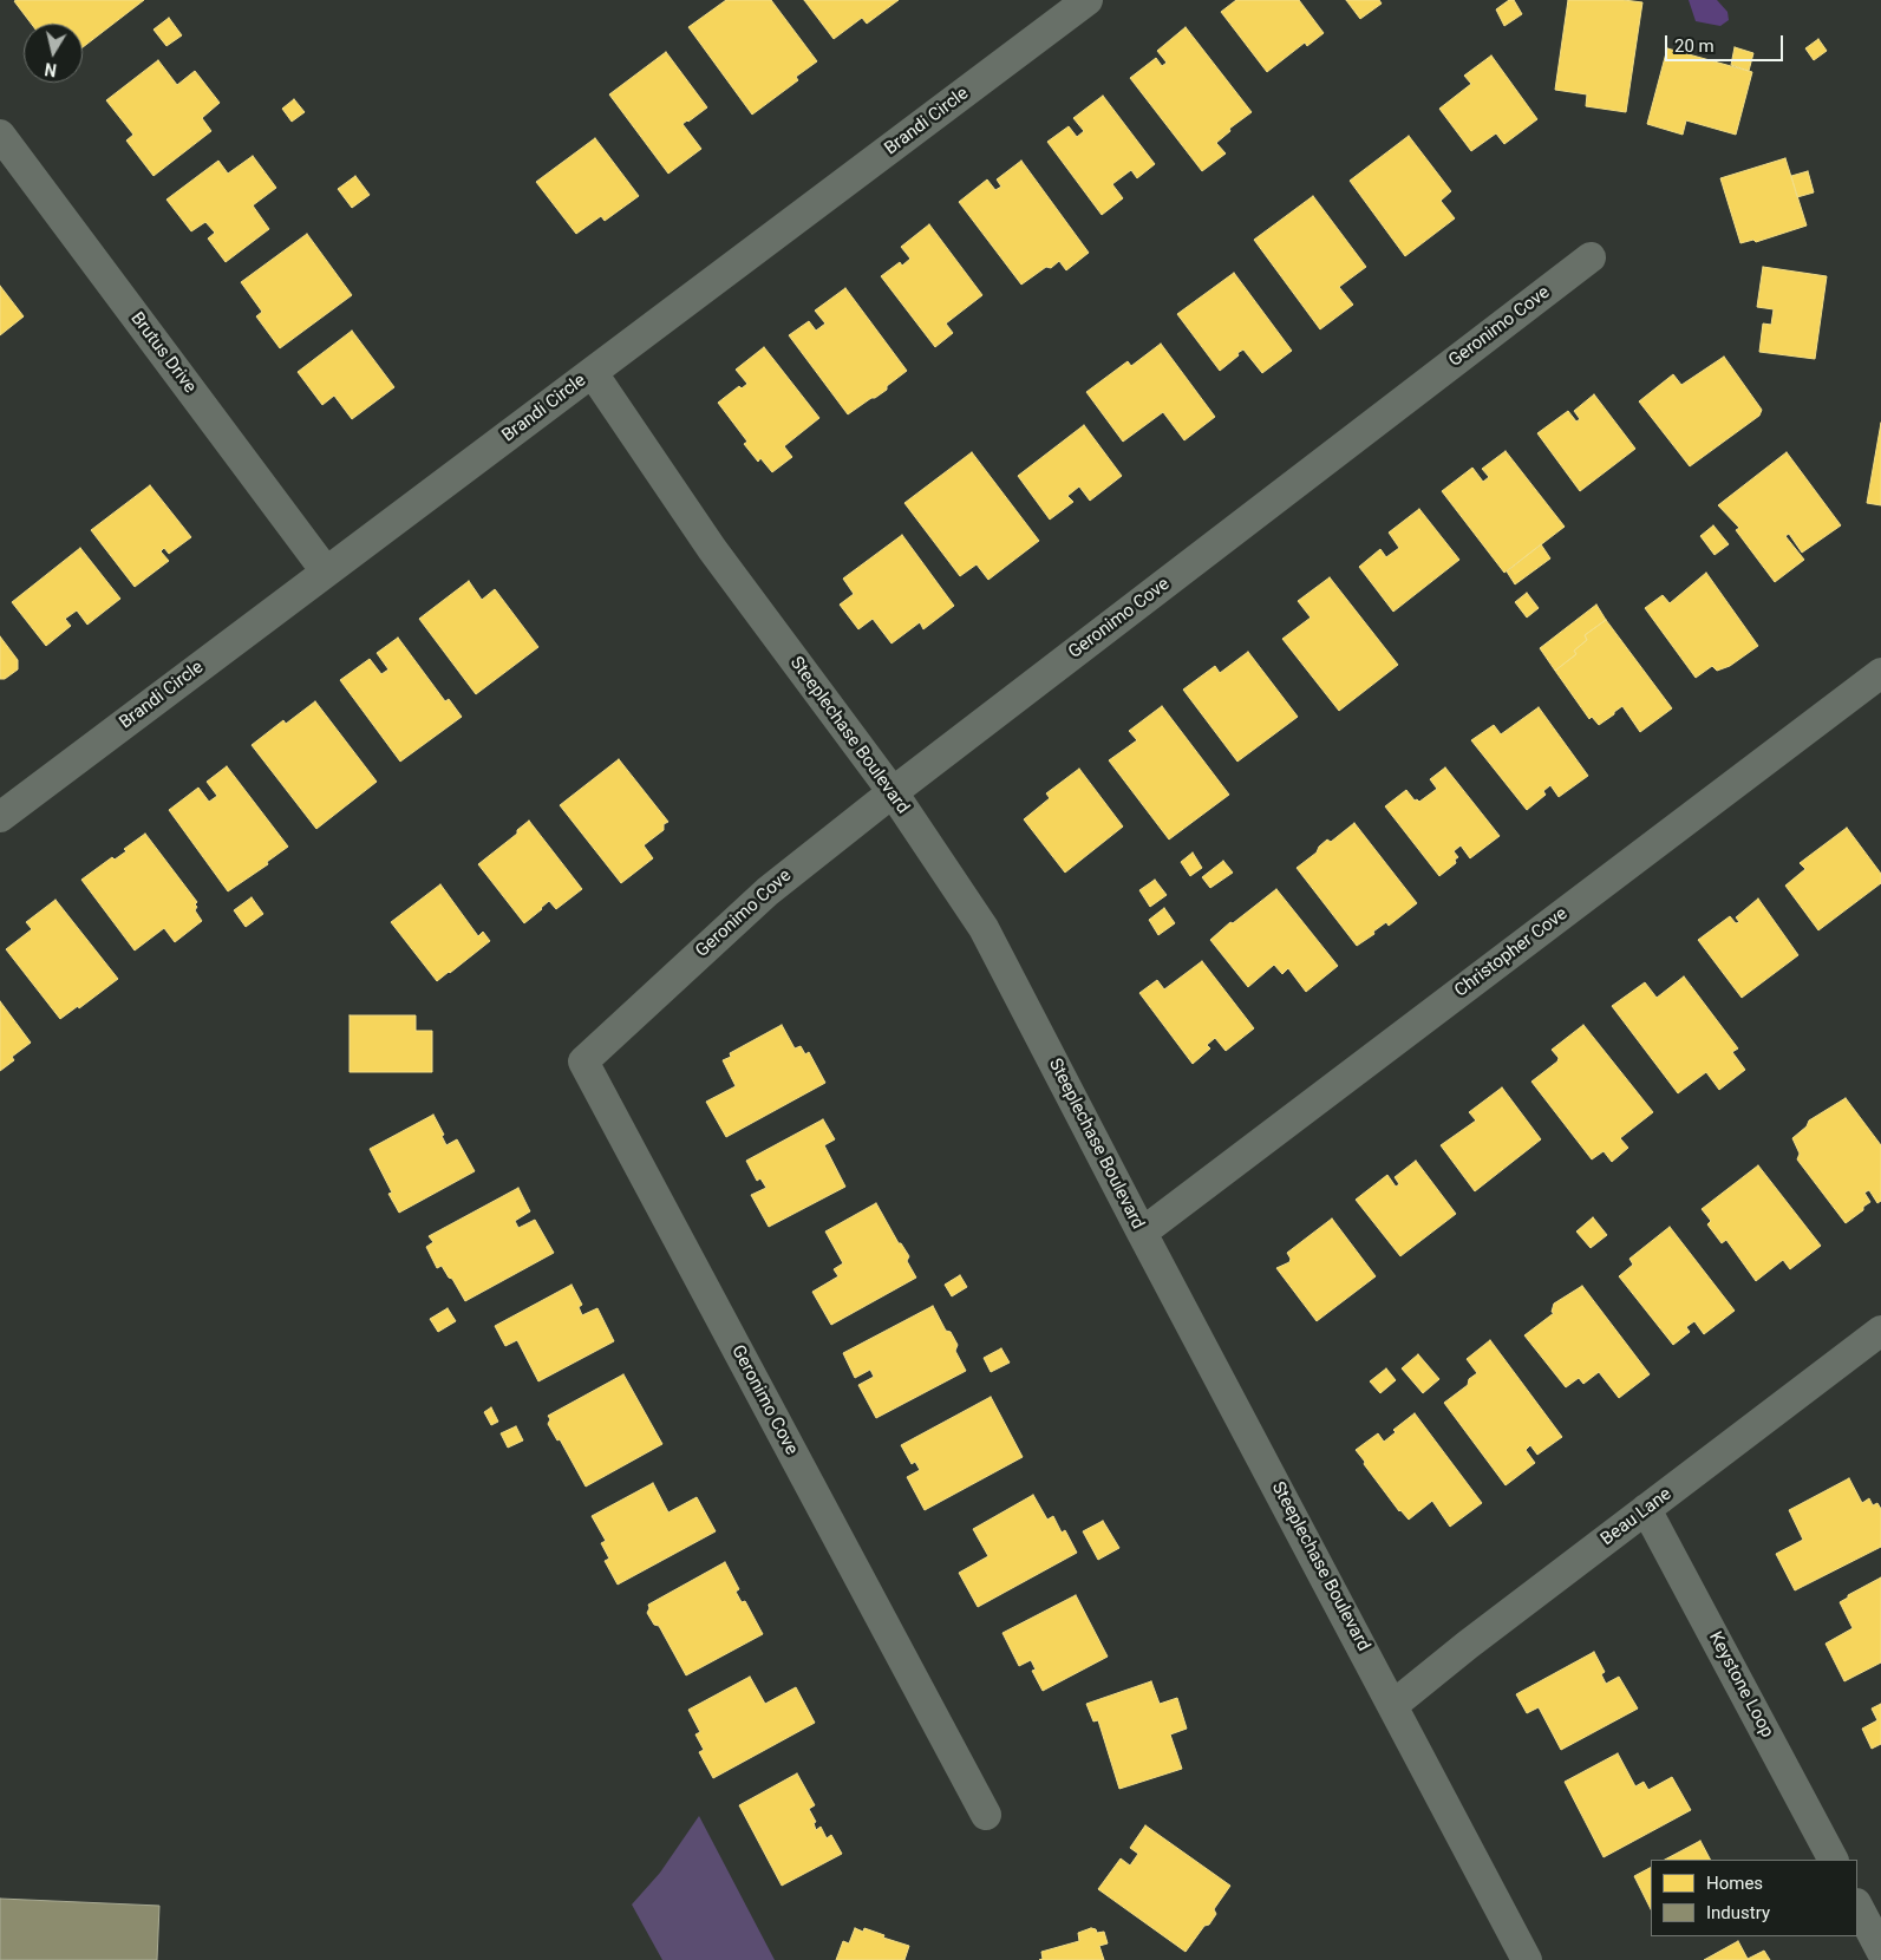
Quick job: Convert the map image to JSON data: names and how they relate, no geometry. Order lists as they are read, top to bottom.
{
  "streets": {
    "street": [
      "Brandi Circle",
      "Geronimo Cove",
      "Brutus Drive",
      "Steeplechase Boulevard",
      "Christopher Cove",
      "Beau Lane",
      "Keystone Loop"
    ]
  },
  "crossings": [
    ["Brandi Circle", "Brutus Drive"],
    ["Brandi Circle", "Steeplechase Boulevard"],
    ["Geronimo Cove", "Steeplechase Boulevard"],
    ["Steeplechase Boulevard", "Christopher Cove"],
    ["Steeplechase Boulevard", "Beau Lane"],
    ["Beau Lane", "Keystone Loop"]
  ],
  "legend": ["Homes", "Industry"],
  "scale_bar": "20 m",
  "north": "bottom"
}
